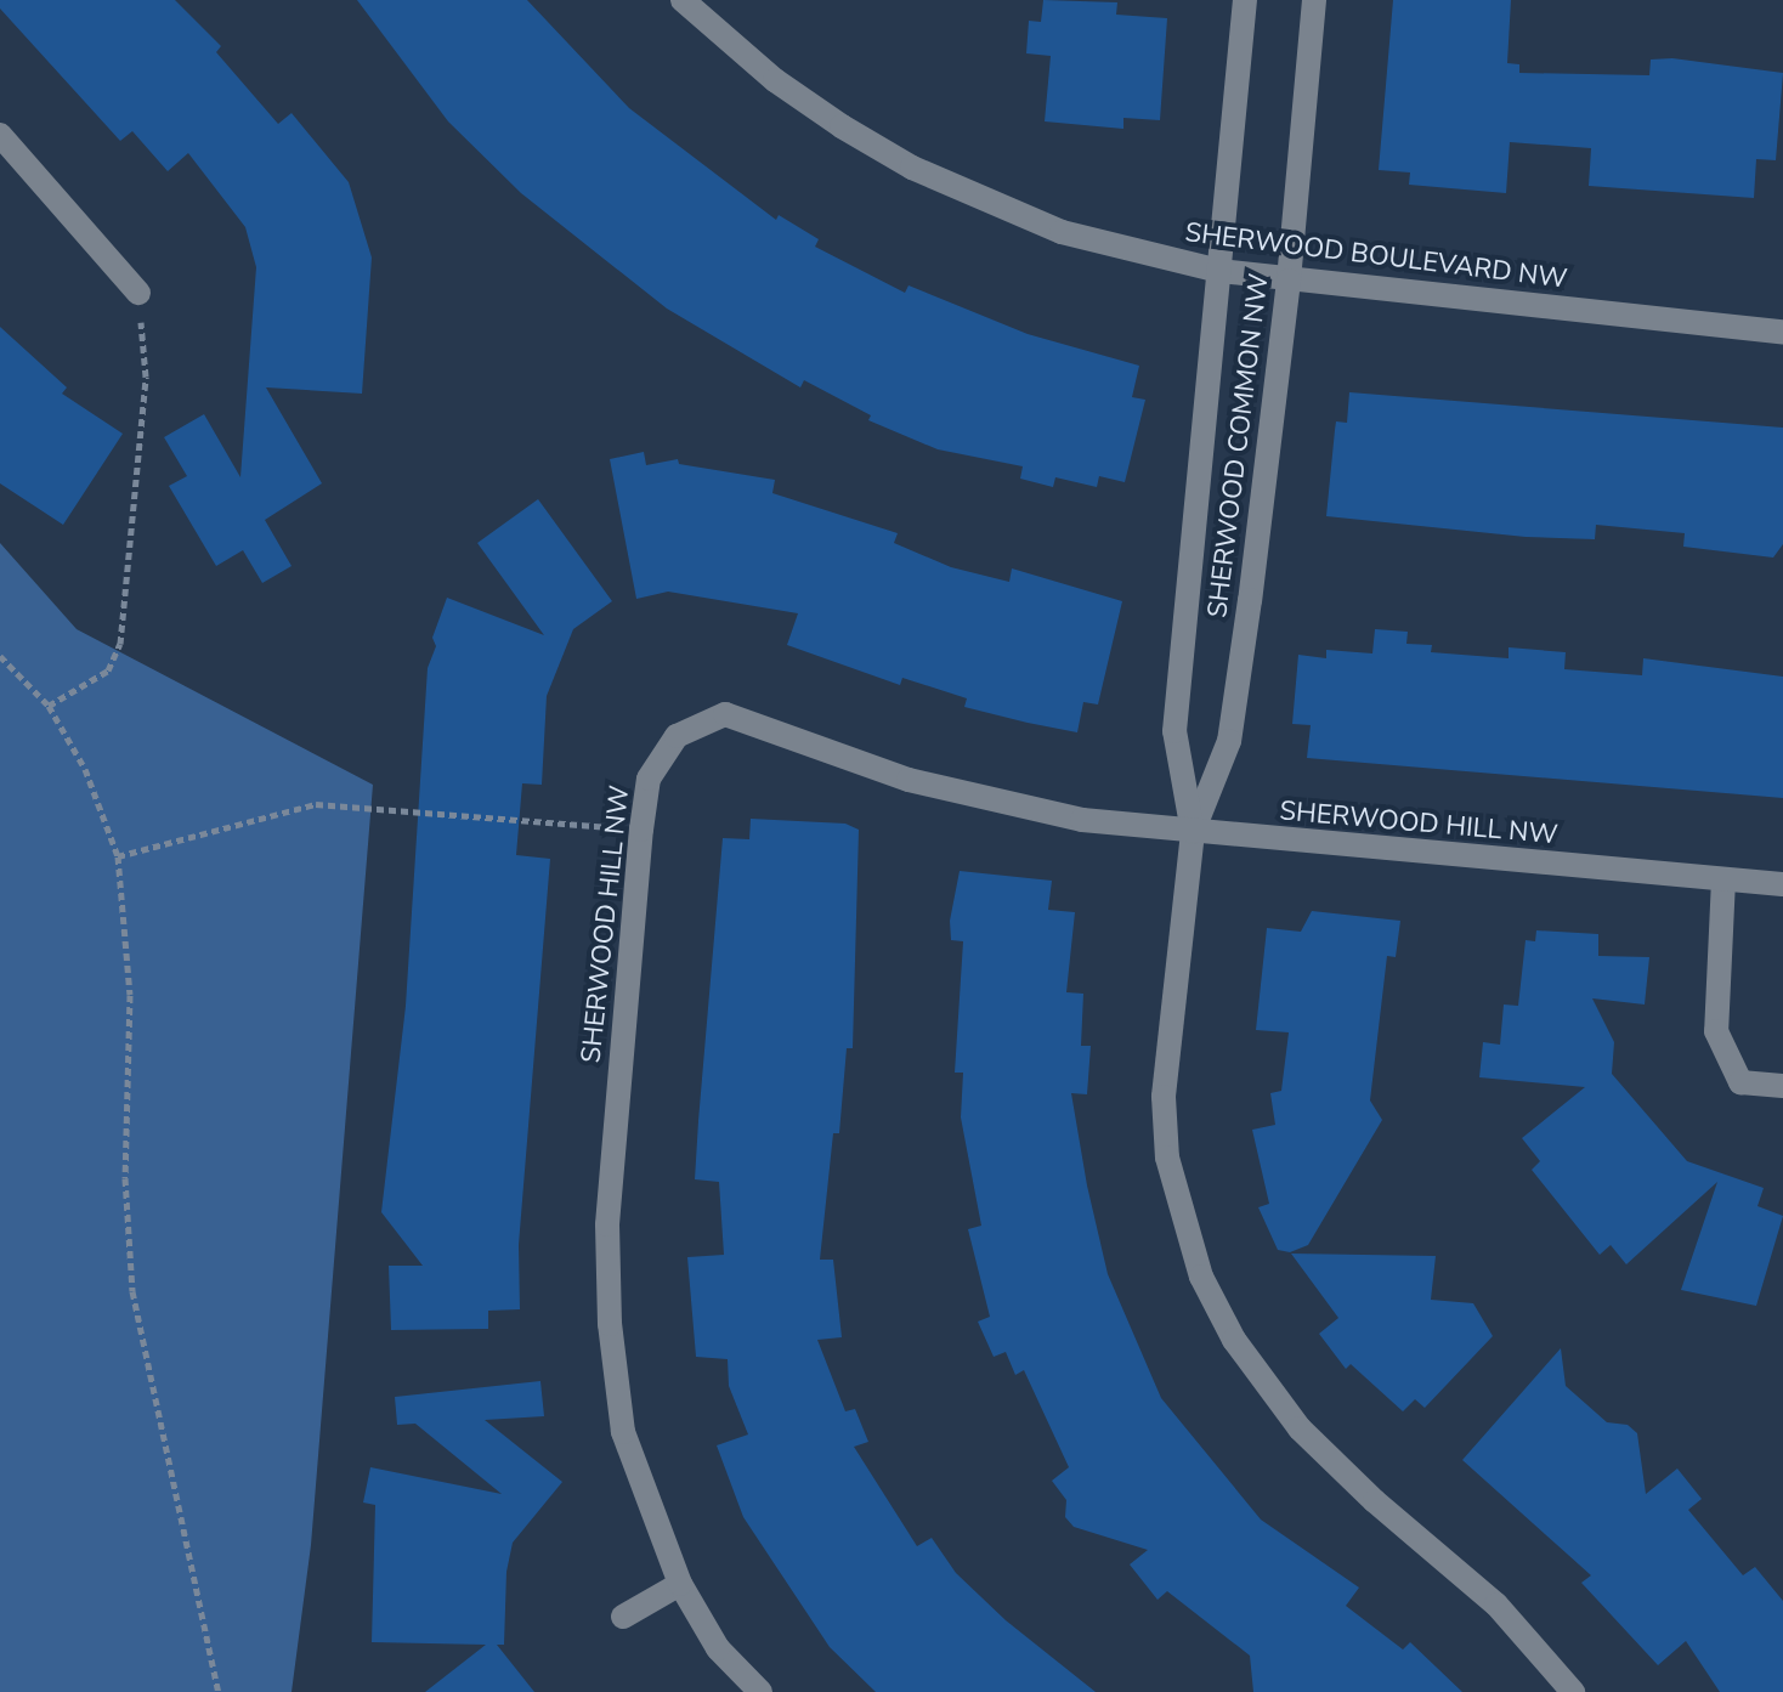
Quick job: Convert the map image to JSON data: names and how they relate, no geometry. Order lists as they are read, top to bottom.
{
  "streets": {
    "street": ["SHERWOOD BOULEVARD NW", "SHERWOOD COMMON NW", "SHERWOOD HILL NW"]
  },
  "crossings": [
    ["SHERWOOD BOULEVARD NW", "SHERWOOD COMMON NW"],
    ["SHERWOOD COMMON NW", "SHERWOOD HILL NW"]
  ]
}
